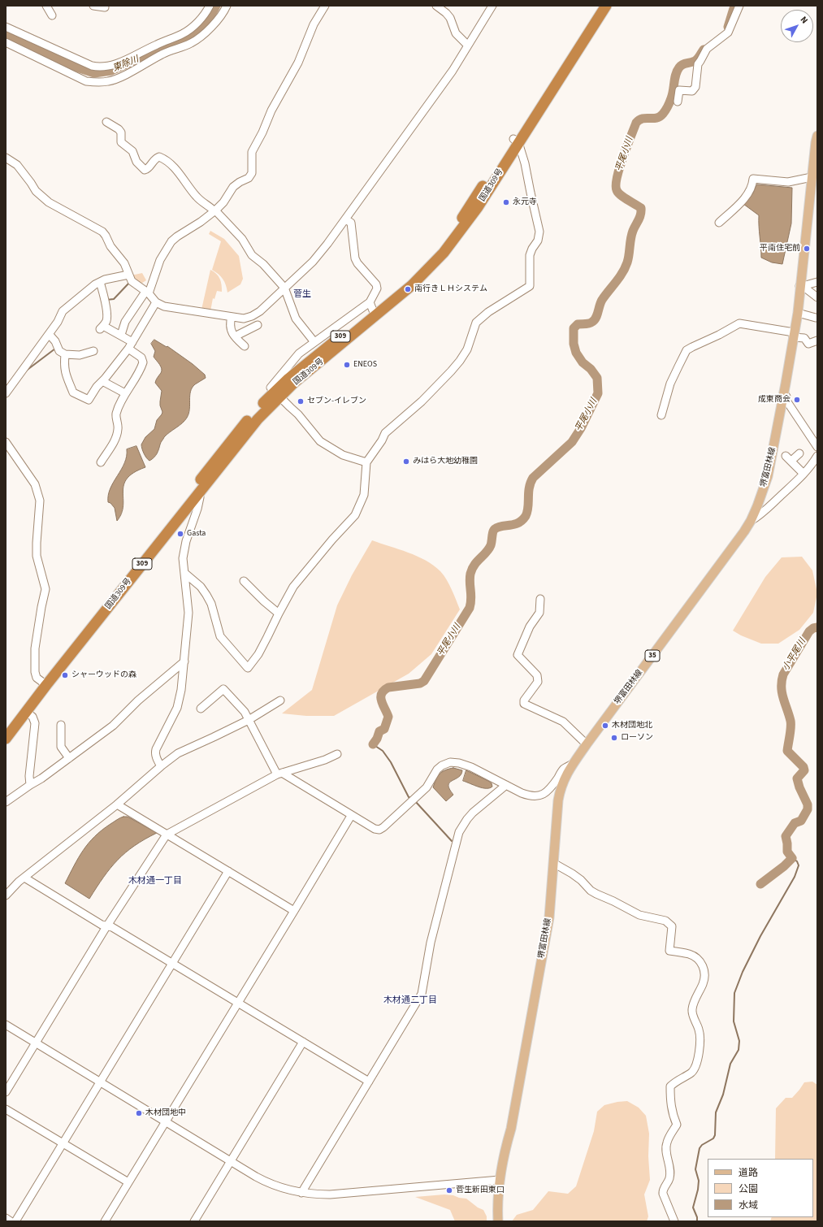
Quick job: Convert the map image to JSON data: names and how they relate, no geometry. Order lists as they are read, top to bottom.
{
  "streets": {
    "highway": ["国道309号", "309"],
    "main road": ["堺富田林線", "35"]
  },
  "districts": ["菅生", "木材通一丁目", "木材通二丁目"],
  "water": ["東除川", "平尾小川", "小平尾川"],
  "places": [
    "永元寺",
    "平南住宅前",
    "南行きＬＨシステム",
    "ENEOS",
    "成東商会",
    "セブン-イレブン",
    "みはら大地幼稚園",
    "Gasta",
    "シャーウッドの森",
    "木材団地北",
    "ローソン",
    "木材団地中",
    "菅生新田東口"
  ],
  "legend": ["道路", "公園", "水域"],
  "north": "top right"
}
